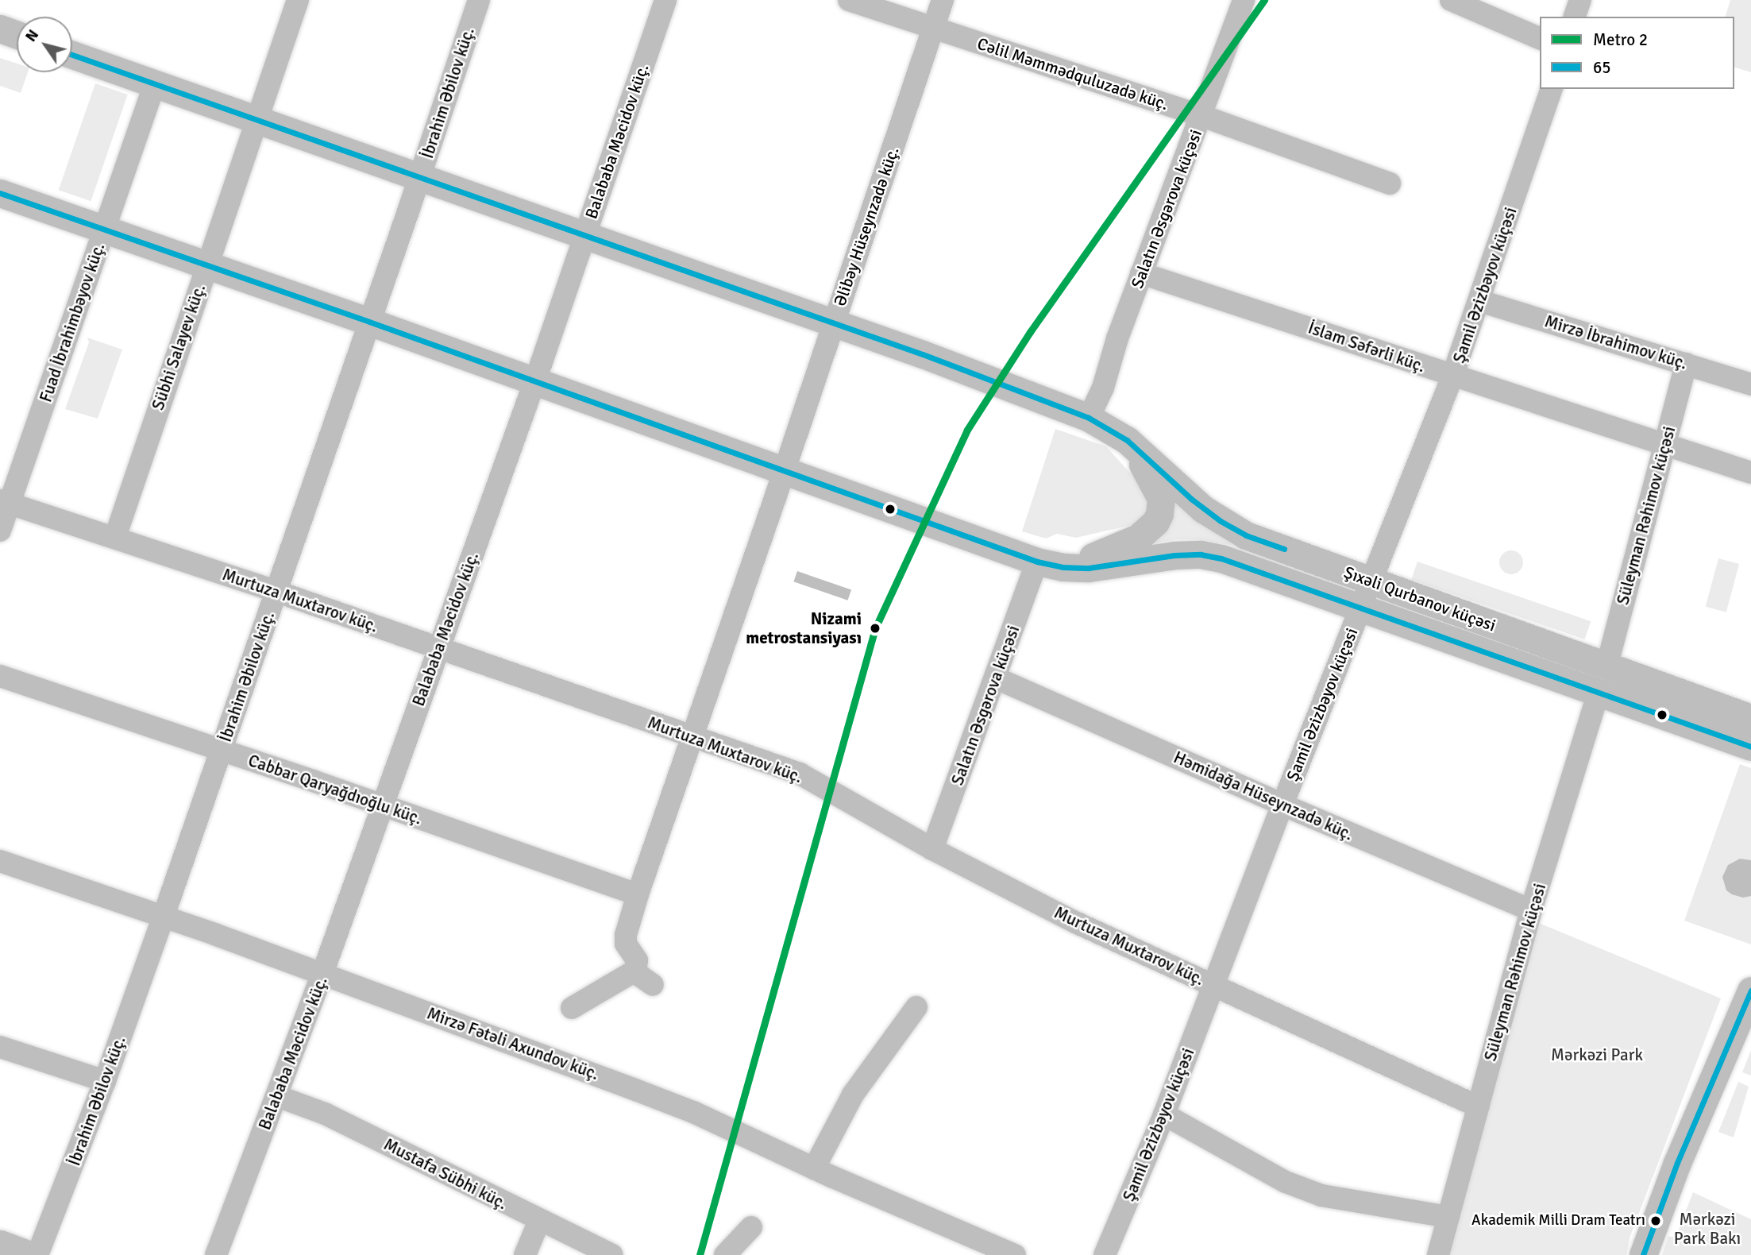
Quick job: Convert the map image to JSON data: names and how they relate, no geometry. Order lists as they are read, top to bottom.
{
  "streets": {
    "main road": ["Şıxəli Qurbanov küçəsi"],
    "street": [
      "Cəlil Məmmədquluzadə küç.",
      "İbrahim Əbilov küç.",
      "Balababa Məcidov küç.",
      "Salatın Əsgərova küçəsi",
      "Əlibəy Hüseynzadə küç.",
      "Şamil Əzizbəyov küçəsi",
      "Fuad İbrahimbəyov küç.",
      "Mirzə İbrahimov küç.",
      "Sübhi Salayev küç.",
      "İslam Səfərli küç.",
      "Süleyman Rəhimov küçəsi",
      "Murtuza Muxtarov küç.",
      "Cabbar Qaryağdıoğlu küç.",
      "Həmidağa Hüseynzadə küç.",
      "Mirzə Fətəli Axundov küç.",
      "Mustafa Sübhi küç."
    ]
  },
  "crossings": [
    ["Cəlil Məmmədquluzadə küç.", "Salatın Əsgərova küçəsi"],
    ["Cəlil Məmmədquluzadə küç.", "Əlibəy Hüseynzadə küç."],
    ["İbrahim Əbilov küç.", "Murtuza Muxtarov küç."],
    ["İbrahim Əbilov küç.", "Cabbar Qaryağdıoğlu küç."],
    ["İbrahim Əbilov küç.", "Mirzə Fətəli Axundov küç."],
    ["Balababa Məcidov küç.", "Murtuza Muxtarov küç."],
    ["Balababa Məcidov küç.", "Cabbar Qaryağdıoğlu küç."],
    ["Balababa Məcidov küç.", "Mirzə Fətəli Axundov küç."],
    ["Balababa Məcidov küç.", "Mustafa Sübhi küç."],
    ["Salatın Əsgərova küçəsi", "İslam Səfərli küç."],
    ["Salatın Əsgərova küçəsi", "Şıxəli Qurbanov küçəsi"],
    ["Salatın Əsgərova küçəsi", "Murtuza Muxtarov küç."],
    ["Salatın Əsgərova küçəsi", "Həmidağa Hüseynzadə küç."],
    ["Əlibəy Hüseynzadə küç.", "Murtuza Muxtarov küç."],
    ["Əlibəy Hüseynzadə küç.", "Cabbar Qaryağdıoğlu küç."],
    ["Şamil Əzizbəyov küçəsi", "Mirzə İbrahimov küç."],
    ["Şamil Əzizbəyov küçəsi", "İslam Səfərli küç."],
    ["Şamil Əzizbəyov küçəsi", "Şıxəli Qurbanov küçəsi"],
    ["Şamil Əzizbəyov küçəsi", "Murtuza Muxtarov küç."],
    ["Şamil Əzizbəyov küçəsi", "Həmidağa Hüseynzadə küç."],
    ["Fuad İbrahimbəyov küç.", "Murtuza Muxtarov küç."],
    ["Mirzə İbrahimov küç.", "Süleyman Rəhimov küçəsi"],
    ["Sübhi Salayev küç.", "Murtuza Muxtarov küç."],
    ["İslam Səfərli küç.", "Süleyman Rəhimov küçəsi"],
    ["Süleyman Rəhimov küçəsi", "Şıxəli Qurbanov küçəsi"],
    ["Süleyman Rəhimov küçəsi", "Murtuza Muxtarov küç."],
    ["Süleyman Rəhimov küçəsi", "Həmidağa Hüseynzadə küç."]
  ],
  "parks": ["Mərkəzi Park", "Mərkəzi Park Bakı"],
  "places": ["Nizami metrostansiyası", "Akademik Milli Dram Teatrı"],
  "lines": ["metro line 2", "transit line 65"],
  "legend": ["Metro 2", "65"],
  "north": "top left"
}
